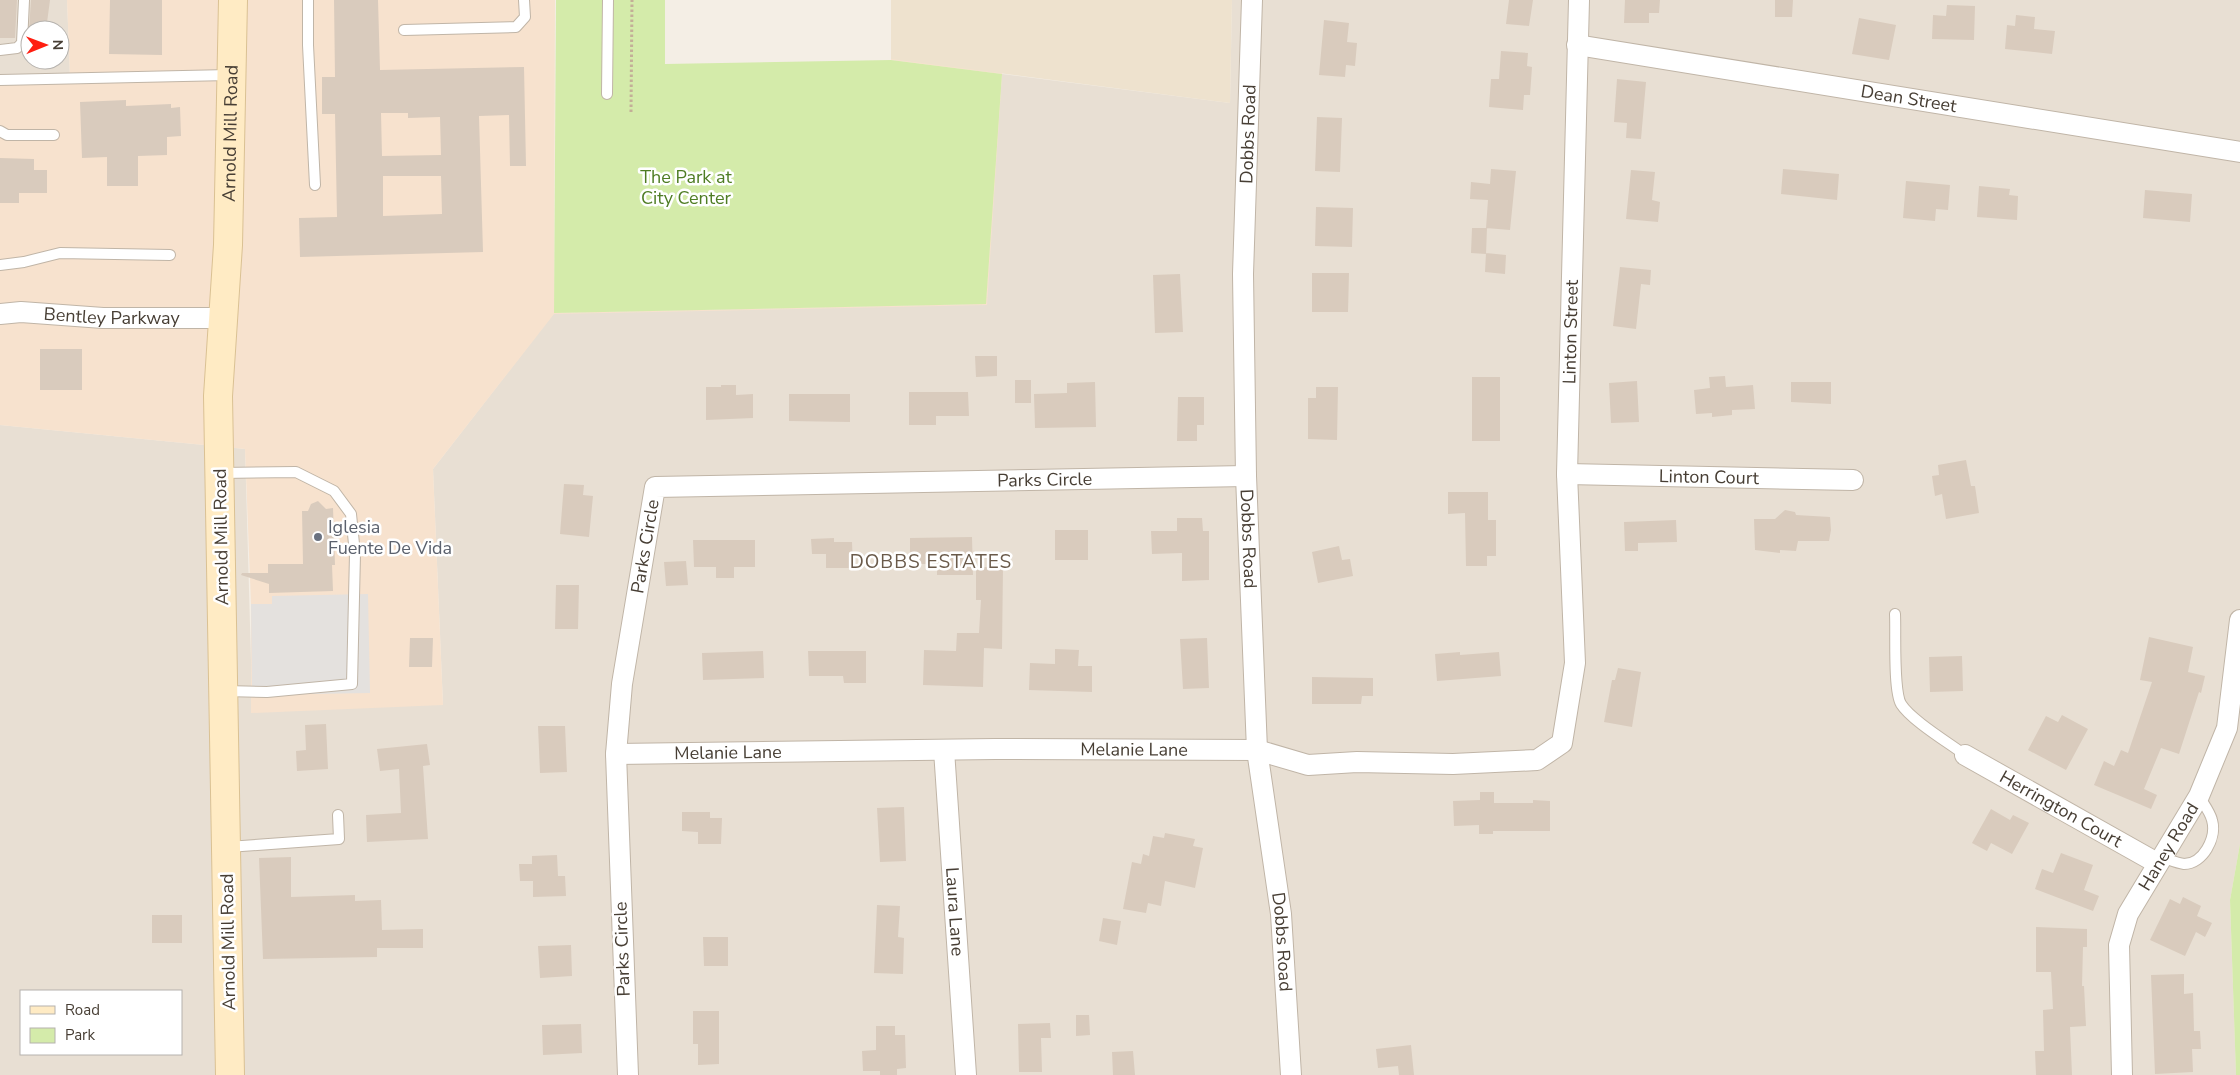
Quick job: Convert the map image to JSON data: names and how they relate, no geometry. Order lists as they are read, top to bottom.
{
  "streets": {
    "main road": ["Arnold Mill Road"],
    "street": [
      "Dean Street",
      "Dobbs Road",
      "Bentley Parkway",
      "Linton Street",
      "Linton Court",
      "Parks Circle",
      "Melanie Lane",
      "Herrington Court",
      "Haney Road",
      "Laura Lane"
    ]
  },
  "crossings": [
    ["Dean Street", "Linton Street"],
    ["Arnold Mill Road", "Bentley Parkway"],
    ["Dobbs Road", "Parks Circle"],
    ["Dobbs Road", "Melanie Lane"],
    ["Linton Street", "Linton Court"],
    ["Linton Street", "Melanie Lane"],
    ["Parks Circle", "Melanie Lane"],
    ["Melanie Lane", "Laura Lane"],
    ["Herrington Court", "Haney Road"]
  ],
  "districts": ["DOBBS ESTATES"],
  "parks": ["The Park at City Center"],
  "places": ["Iglesia Fuente De Vida"],
  "legend": ["Road", "Park"],
  "north": "right"
}
